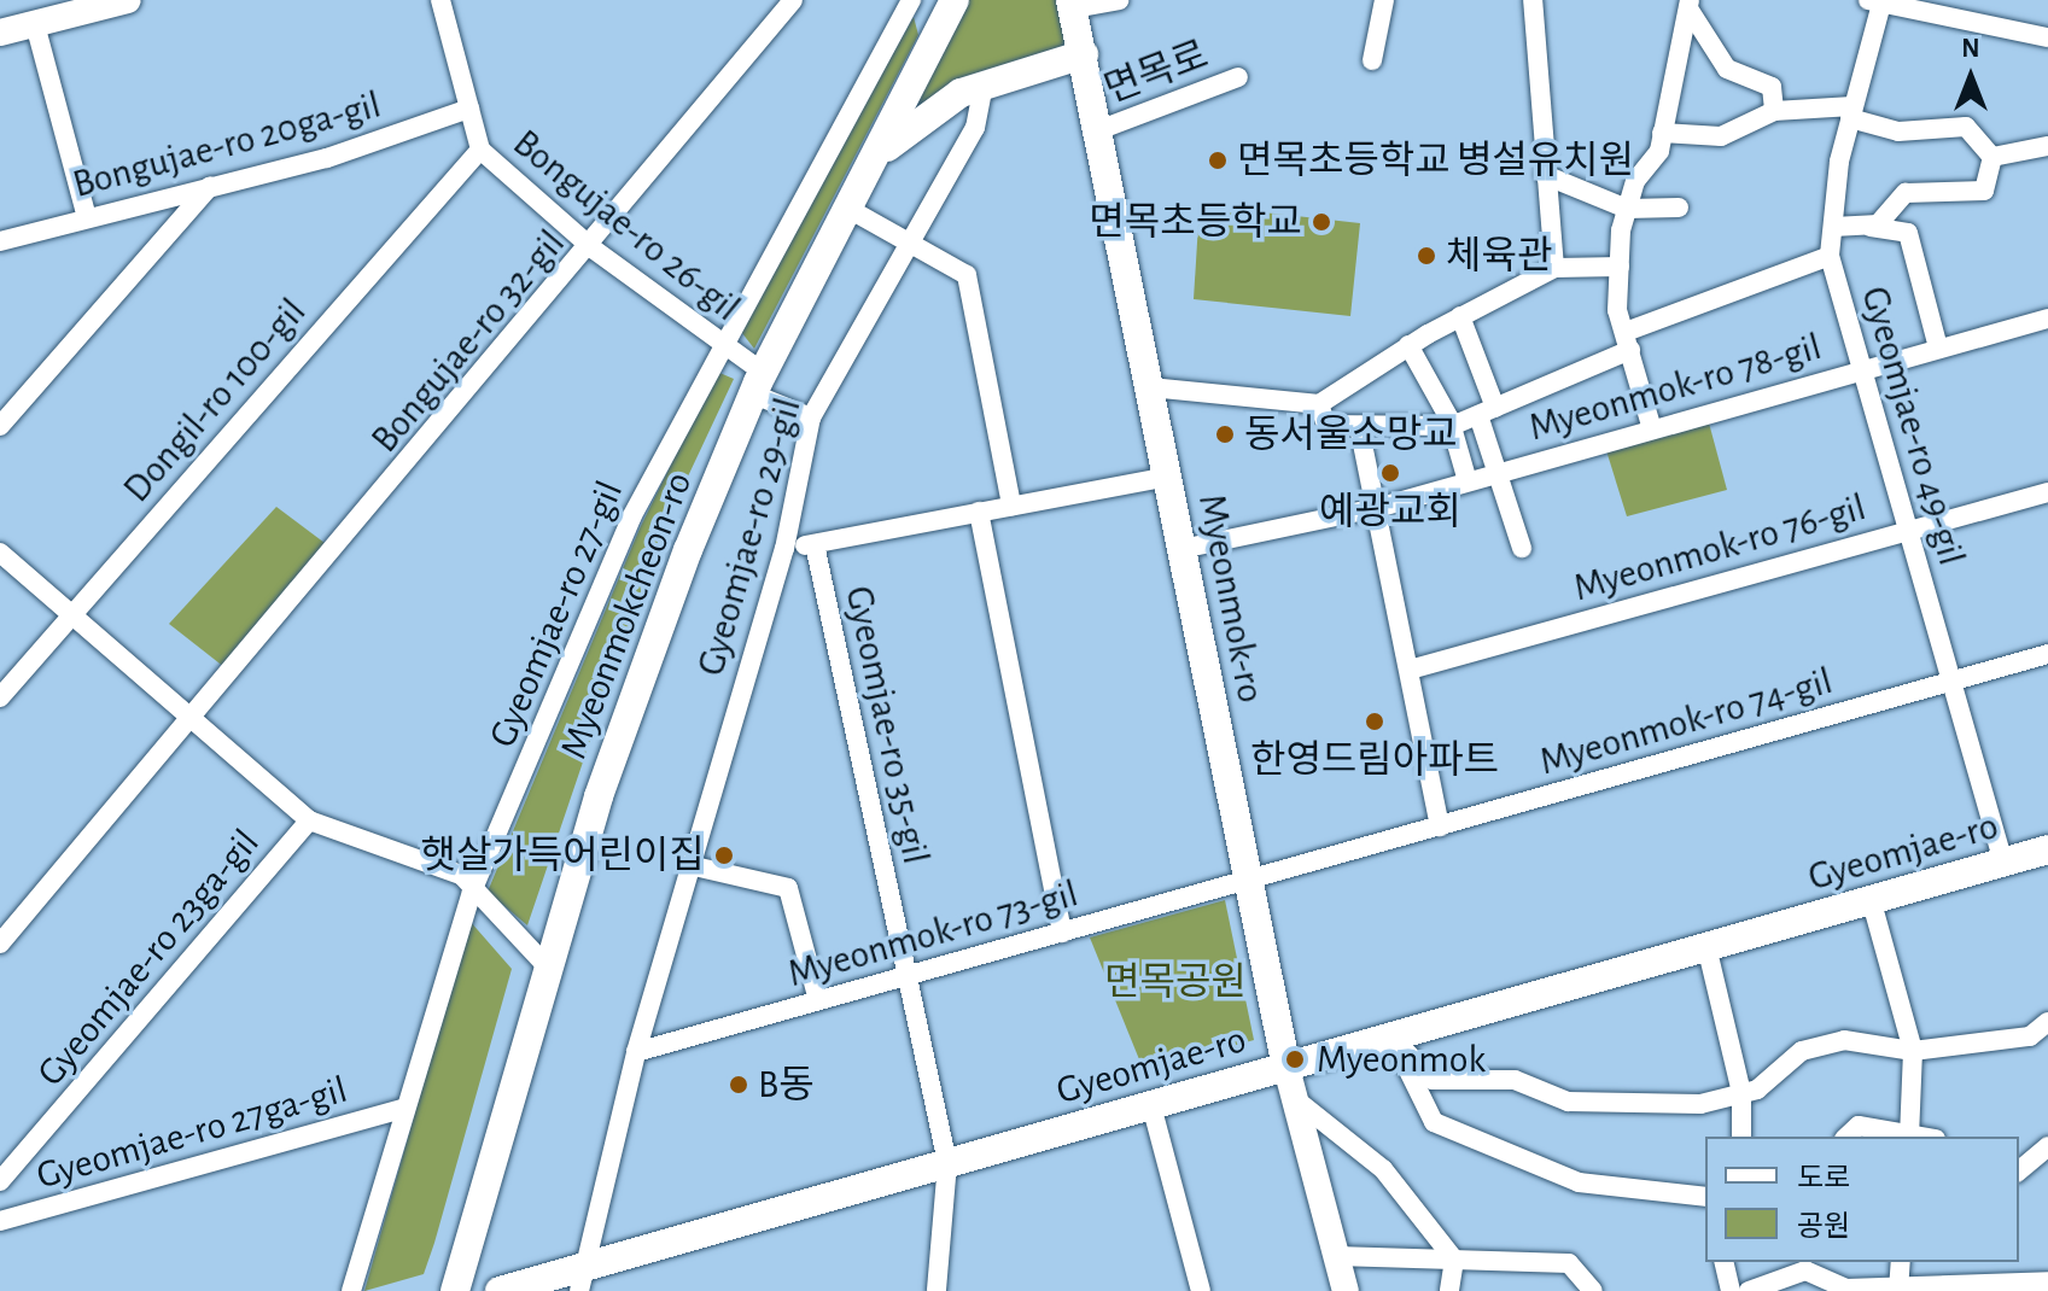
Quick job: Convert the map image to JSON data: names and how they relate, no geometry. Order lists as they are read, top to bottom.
{
  "streets": {
    "main road": ["Myeonmok-ro", "Myeonmokcheon-ro", "Gyeomjae-ro"],
    "street": [
      "면목로",
      "Bongujae-ro 20ga-gil",
      "Bongujae-ro 26-gil",
      "Bongujae-ro 32-gil",
      "Myeonmok-ro 78-gil",
      "Dongil-ro 100-gil",
      "Gyeomjae-ro 49-gil",
      "Gyeomjae-ro 29-gil",
      "Myeonmok-ro 76-gil",
      "Gyeomjae-ro 27-gil",
      "Myeonmok-ro 74-gil",
      "Gyeomjae-ro 35-gil",
      "Myeonmok-ro 73-gil",
      "Gyeomjae-ro 23ga-gil",
      "Gyeomjae-ro 27ga-gil"
    ]
  },
  "crossings": [
    ["면목로", "Myeonmok-ro"],
    ["Bongujae-ro 20ga-gil", "Bongujae-ro 26-gil"],
    ["Bongujae-ro 26-gil", "Bongujae-ro 32-gil"],
    ["Bongujae-ro 26-gil", "Dongil-ro 100-gil"],
    ["Bongujae-ro 26-gil", "Gyeomjae-ro 29-gil"],
    ["Bongujae-ro 26-gil", "Gyeomjae-ro 27-gil"],
    ["Bongujae-ro 26-gil", "Myeonmokcheon-ro"],
    ["Myeonmok-ro 78-gil", "Gyeomjae-ro 49-gil"],
    ["Myeonmok-ro 78-gil", "Myeonmok-ro"],
    ["Gyeomjae-ro 49-gil", "Myeonmok-ro 76-gil"],
    ["Gyeomjae-ro 49-gil", "Myeonmok-ro 74-gil"],
    ["Gyeomjae-ro 49-gil", "Gyeomjae-ro"],
    ["Gyeomjae-ro 29-gil", "Gyeomjae-ro"],
    ["Gyeomjae-ro 29-gil", "Myeonmok-ro 73-gil"],
    ["Myeonmok-ro", "Myeonmok-ro 74-gil"],
    ["Myeonmok-ro", "Gyeomjae-ro"],
    ["Myeonmok-ro", "Myeonmok-ro 73-gil"],
    ["Gyeomjae-ro 27-gil", "Gyeomjae-ro 27ga-gil"],
    ["Myeonmok-ro 74-gil", "Myeonmok-ro 73-gil"],
    ["Gyeomjae-ro 35-gil", "Gyeomjae-ro"],
    ["Gyeomjae-ro 35-gil", "Myeonmok-ro 73-gil"]
  ],
  "parks": ["면목공원"],
  "places": [
    "면목초등학교 병설유치원",
    "면목초등학교",
    "체육관",
    "동서울소망교",
    "예광교회",
    "한영드림아파트",
    "햇살가득어린이집",
    "Myeonmok",
    "B동"
  ],
  "legend": ["도로", "공원"],
  "north": "top"
}
